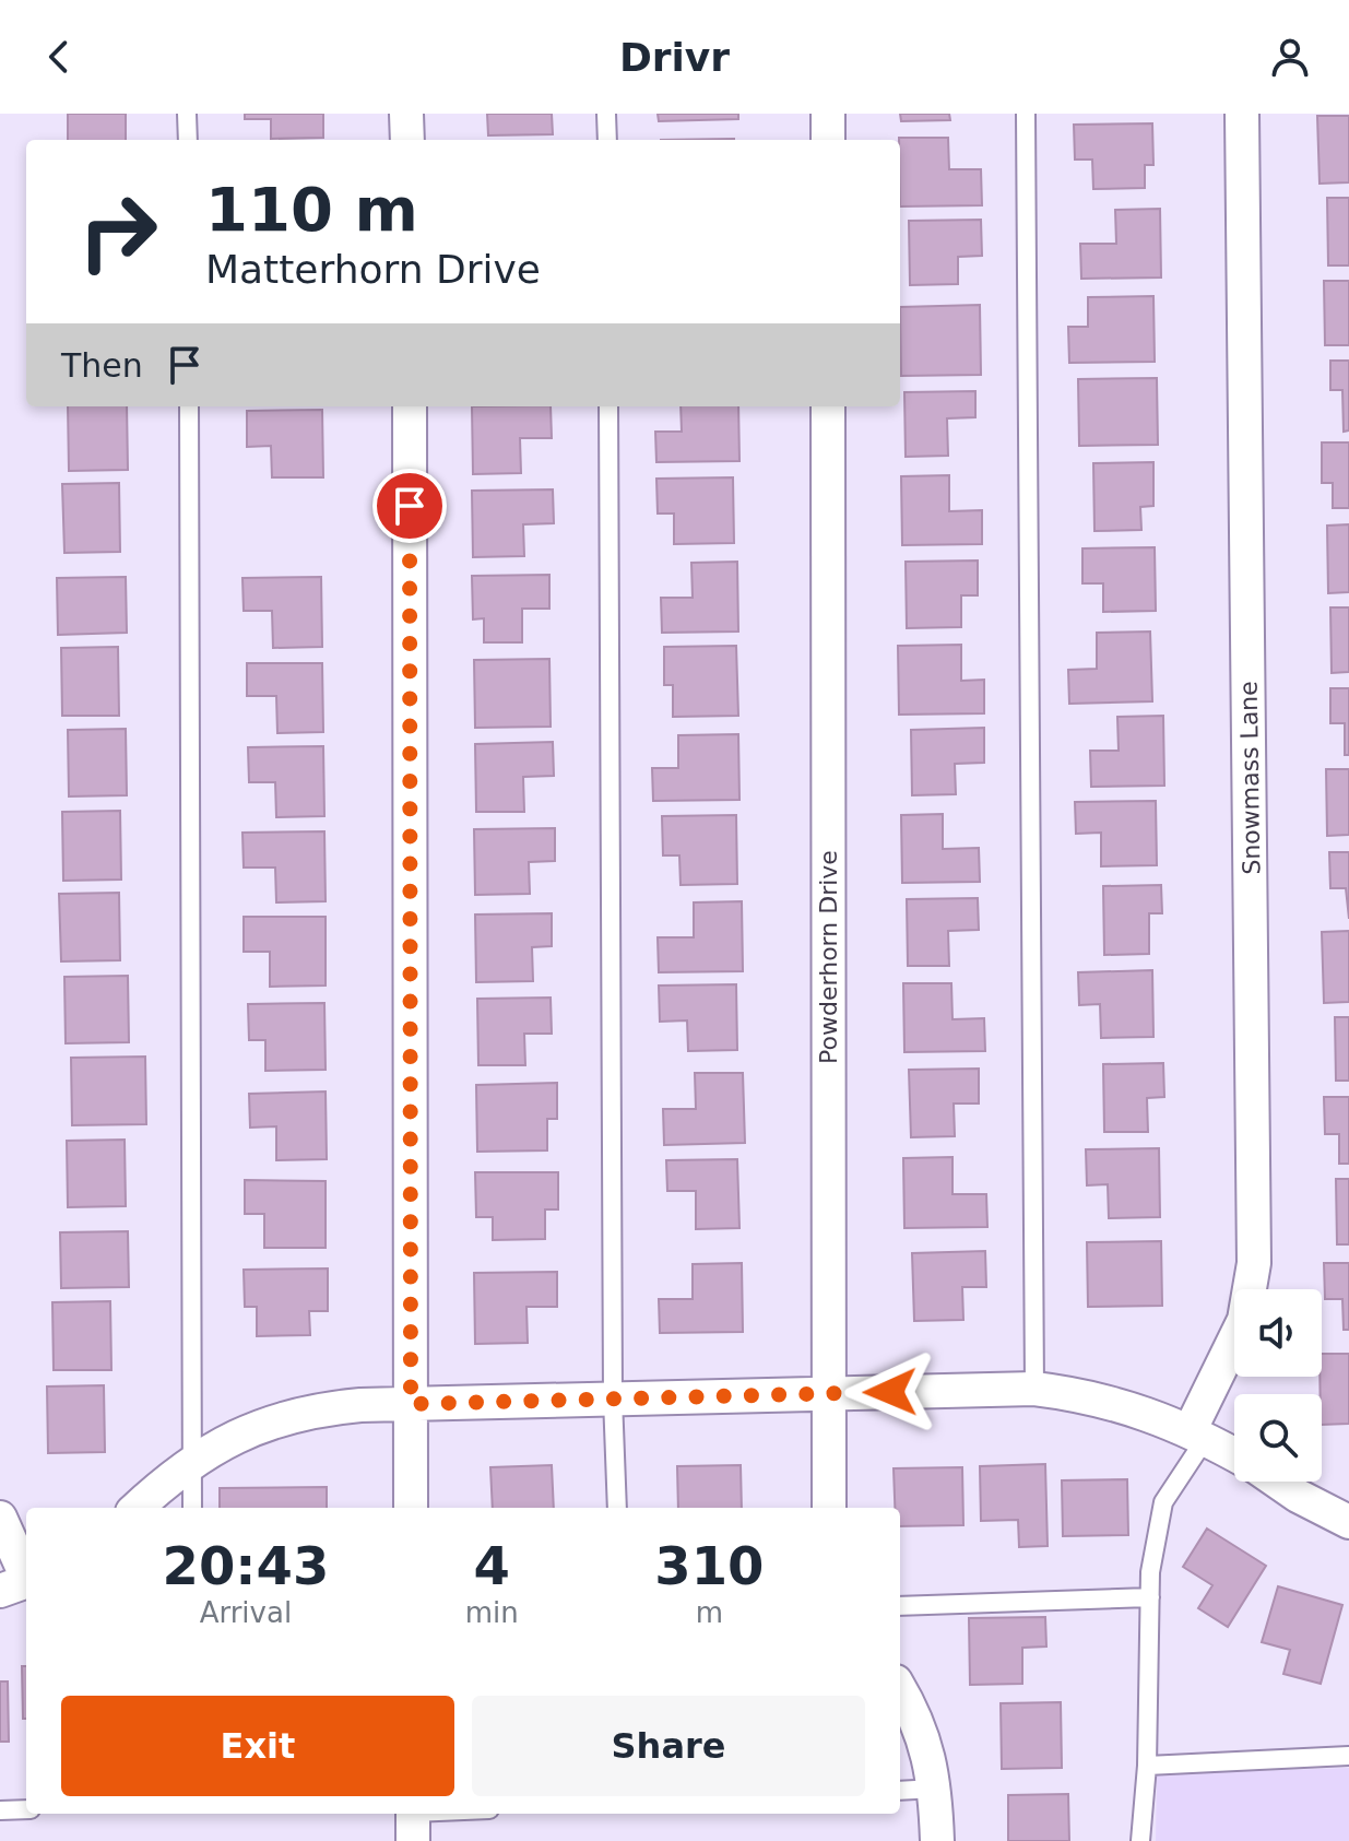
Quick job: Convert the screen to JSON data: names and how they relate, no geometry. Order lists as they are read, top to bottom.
{
  "streets": {
    "street": ["Snowmass Lane", "Powderhorn Drive"]
  },
  "page": {
    "header": "Drivr",
    "turn": ["110 m", "Matterhorn Drive"],
    "then": "Then",
    "eta": [
      "20:43",
      "Arrival",
      "4",
      "min",
      "310",
      "m"
    ],
    "buttons": ["Exit", "Share"]
  }
}
